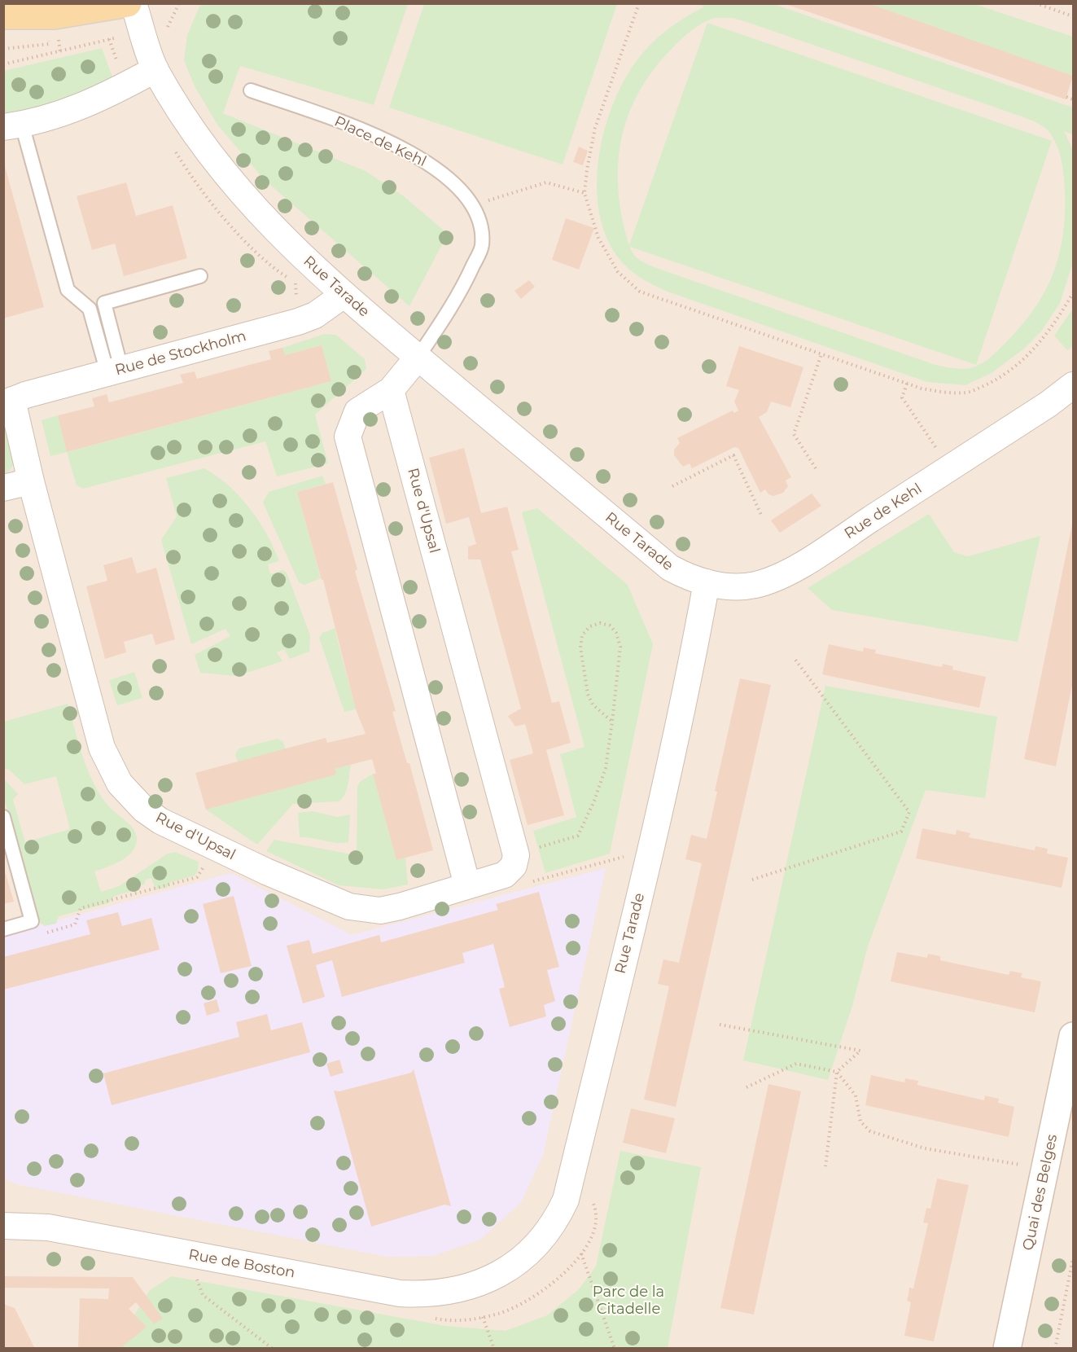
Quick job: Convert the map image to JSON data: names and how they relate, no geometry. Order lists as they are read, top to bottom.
{
  "streets": {
    "main road": ["Quai des Belges"],
    "street": [
      "Rue Tarade",
      "Rue de Stockholm",
      "Rue d'Upsal",
      "Rue de Kehl",
      "Rue de Boston"
    ],
    "lane": ["Place de Kehl"]
  },
  "crossings": [
    ["Place de Kehl", "Rue Tarade"],
    ["Rue Tarade", "Rue de Stockholm"],
    ["Rue Tarade", "Rue de Kehl"],
    ["Rue Tarade", "Rue de Boston"],
    ["Rue de Stockholm", "Rue d'Upsal"]
  ],
  "parks": ["Parc de la Citadelle"]
}
